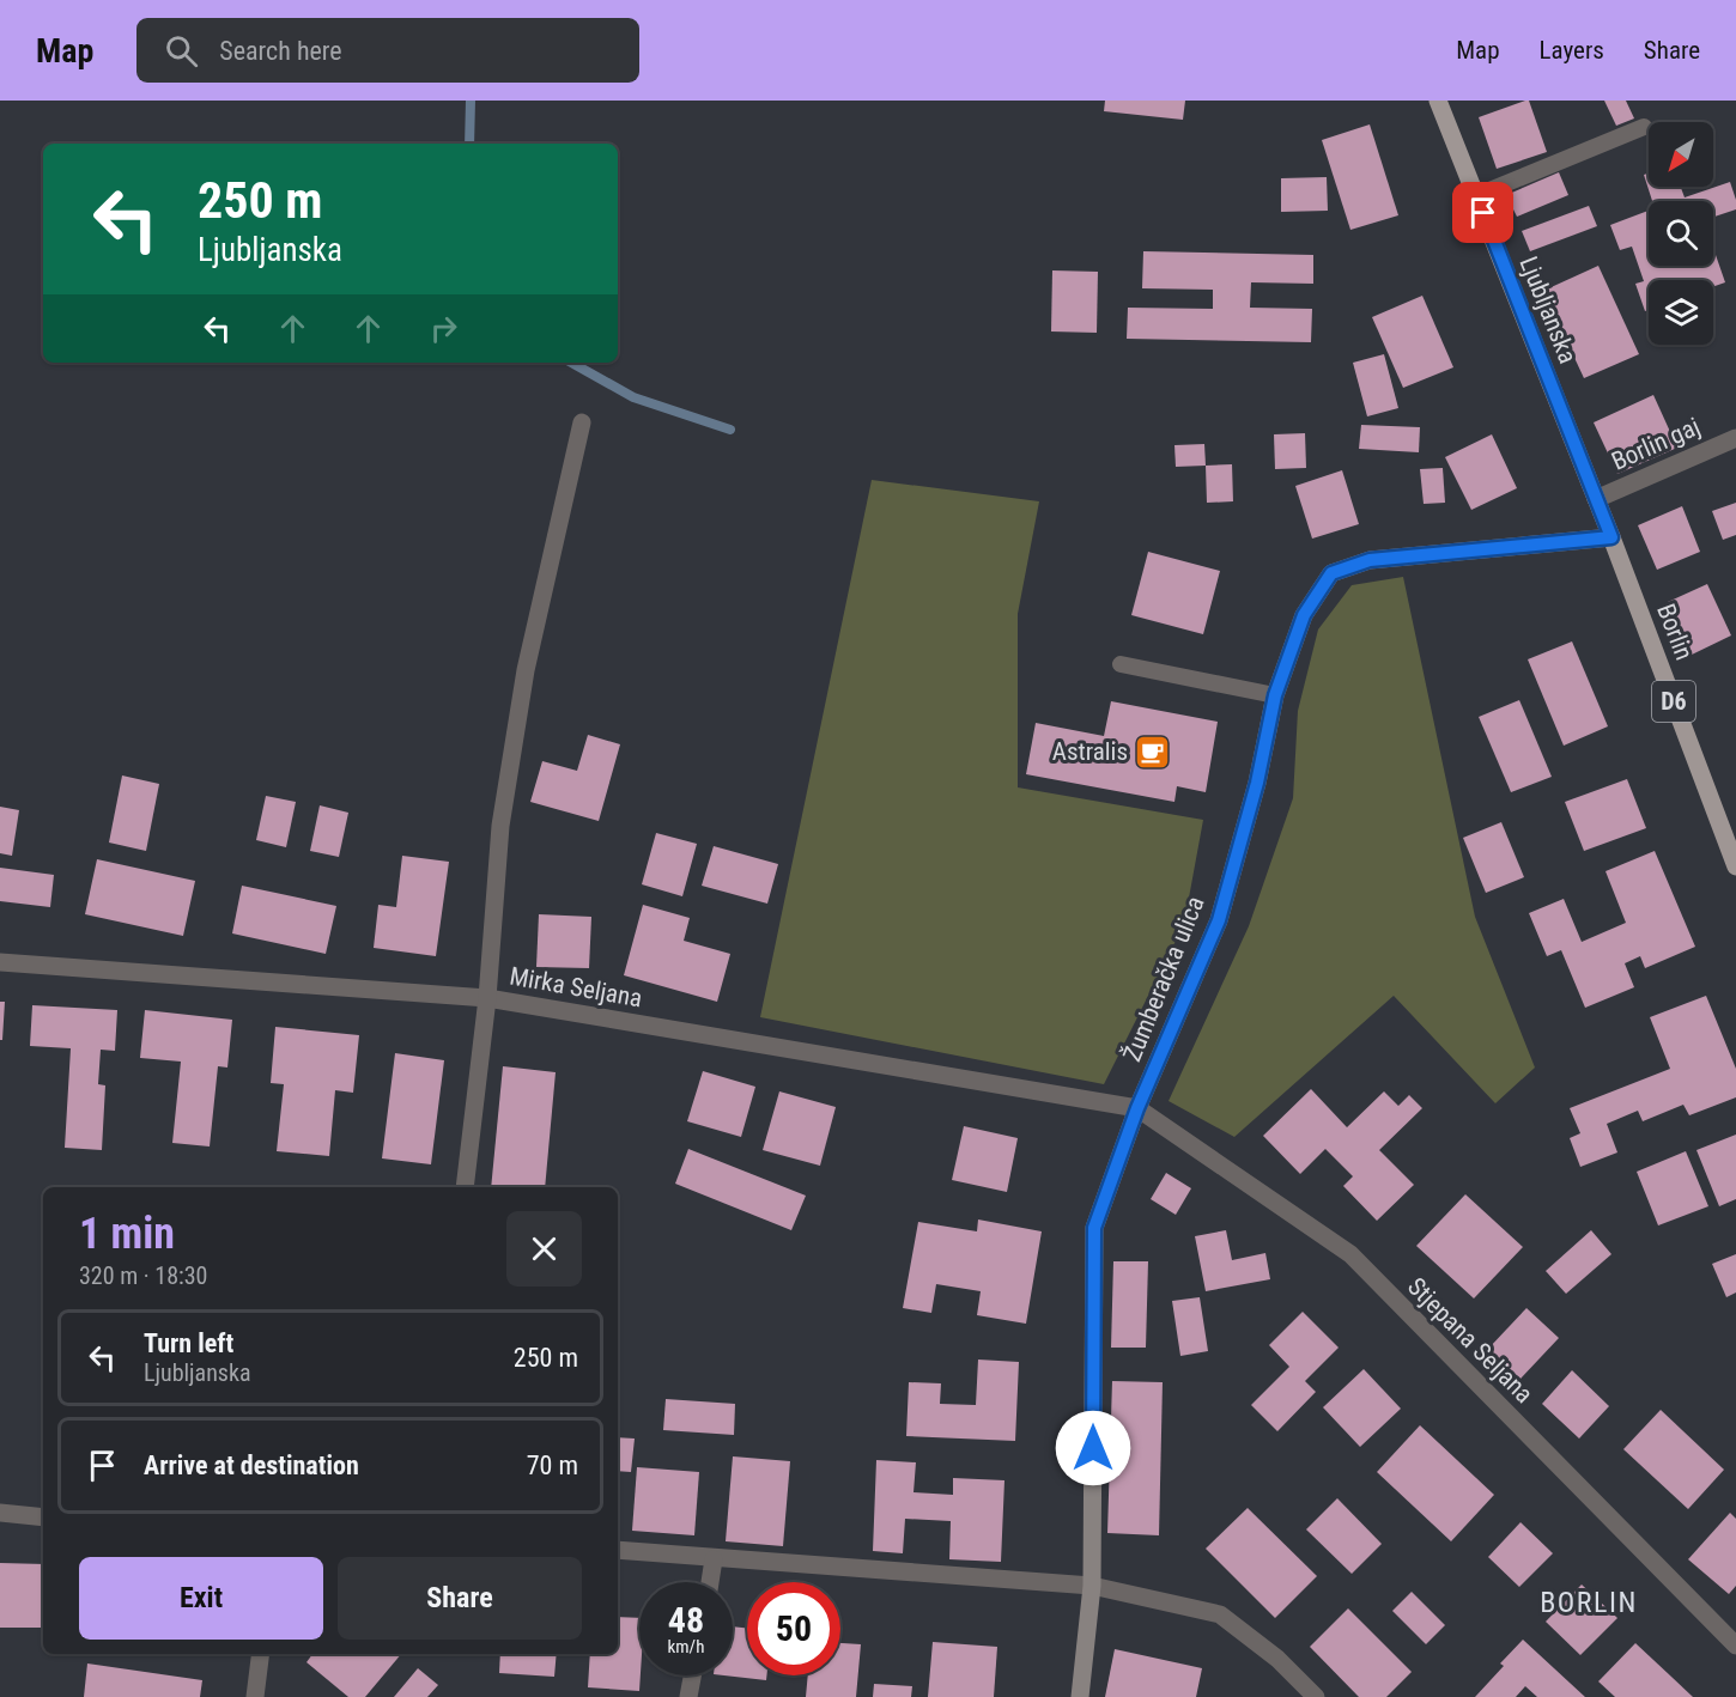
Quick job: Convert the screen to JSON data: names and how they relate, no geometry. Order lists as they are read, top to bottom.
{
  "streets": {
    "main road": [
      "Ljubljanska",
      "Borlin",
      "D6",
      "Žumberačka ulica"
    ],
    "street": ["Borlin gaj", "Mirka Seljana", "Stjepana Seljana"]
  },
  "crossings": [
    ["Ljubljanska", "Borlin gaj"],
    ["Ljubljanska", "Borlin"],
    ["Ljubljanska", "Žumberačka ulica"],
    ["Borlin", "Žumberačka ulica"],
    ["Žumberačka ulica", "Mirka Seljana"],
    ["Žumberačka ulica", "Stjepana Seljana"],
    ["Mirka Seljana", "Stjepana Seljana"]
  ],
  "districts": ["BORLIN"],
  "places": {
    "cafe": ["Astralis"]
  },
  "north": "bottom left",
  "page": {
    "header": "Map",
    "search": "Search here",
    "nav": ["Map", "Layers", "Share"],
    "turn": ["250 m", "Ljubljanska"],
    "heading": ["1 min", "320 m · 18:30"],
    "list": [
      {
        "name": "Turn left",
        "note": "Ljubljanska",
        "value": "250 m"
      },
      {
        "name": "Arrive at destination",
        "value": "70 m"
      }
    ],
    "buttons": ["Exit", "Share"],
    "speed": "48 km/h",
    "limit": "50"
  }
}
